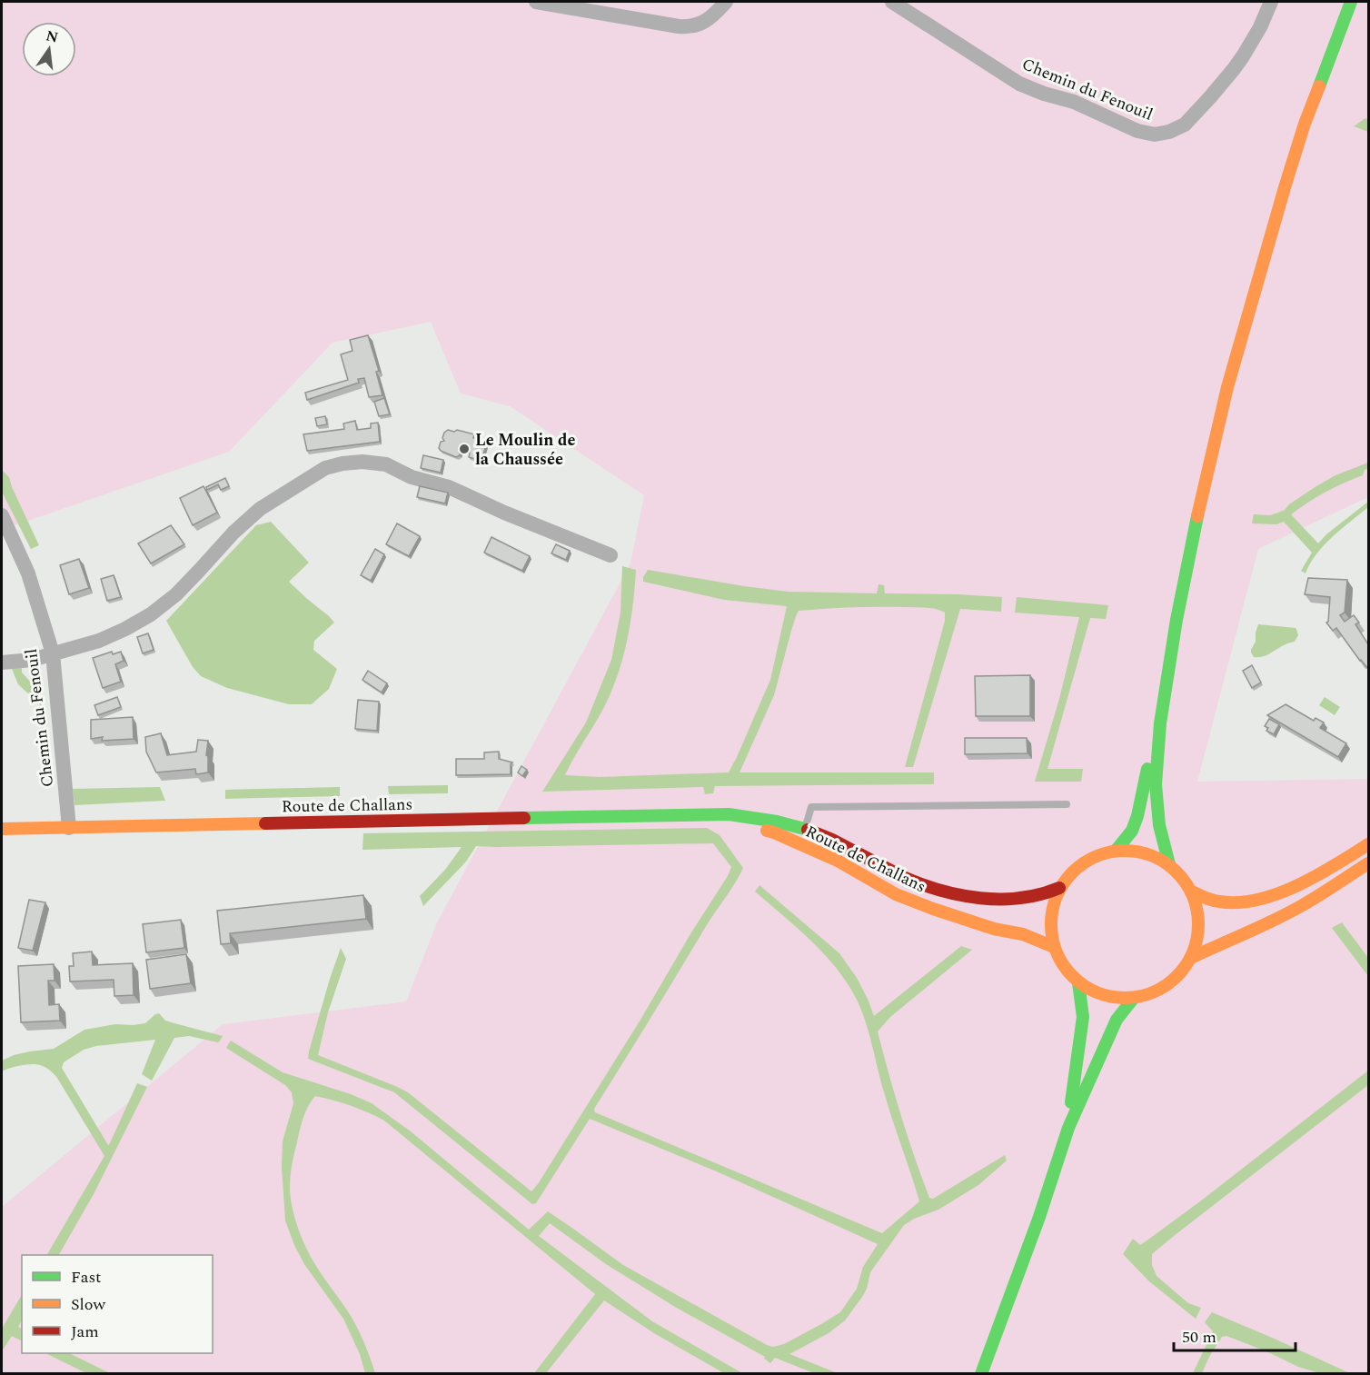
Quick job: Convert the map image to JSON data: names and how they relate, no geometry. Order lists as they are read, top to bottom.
{
  "streets": {
    "main road": ["Route de Challans"],
    "street": ["Chemin du Fenouil"]
  },
  "crossings": [
    ["Chemin du Fenouil", "Route de Challans"]
  ],
  "places": ["Le Moulin de la Chaussée"],
  "legend": ["Fast", "Slow", "Jam"],
  "scale_bar": "50 m",
  "north": "top"
}
